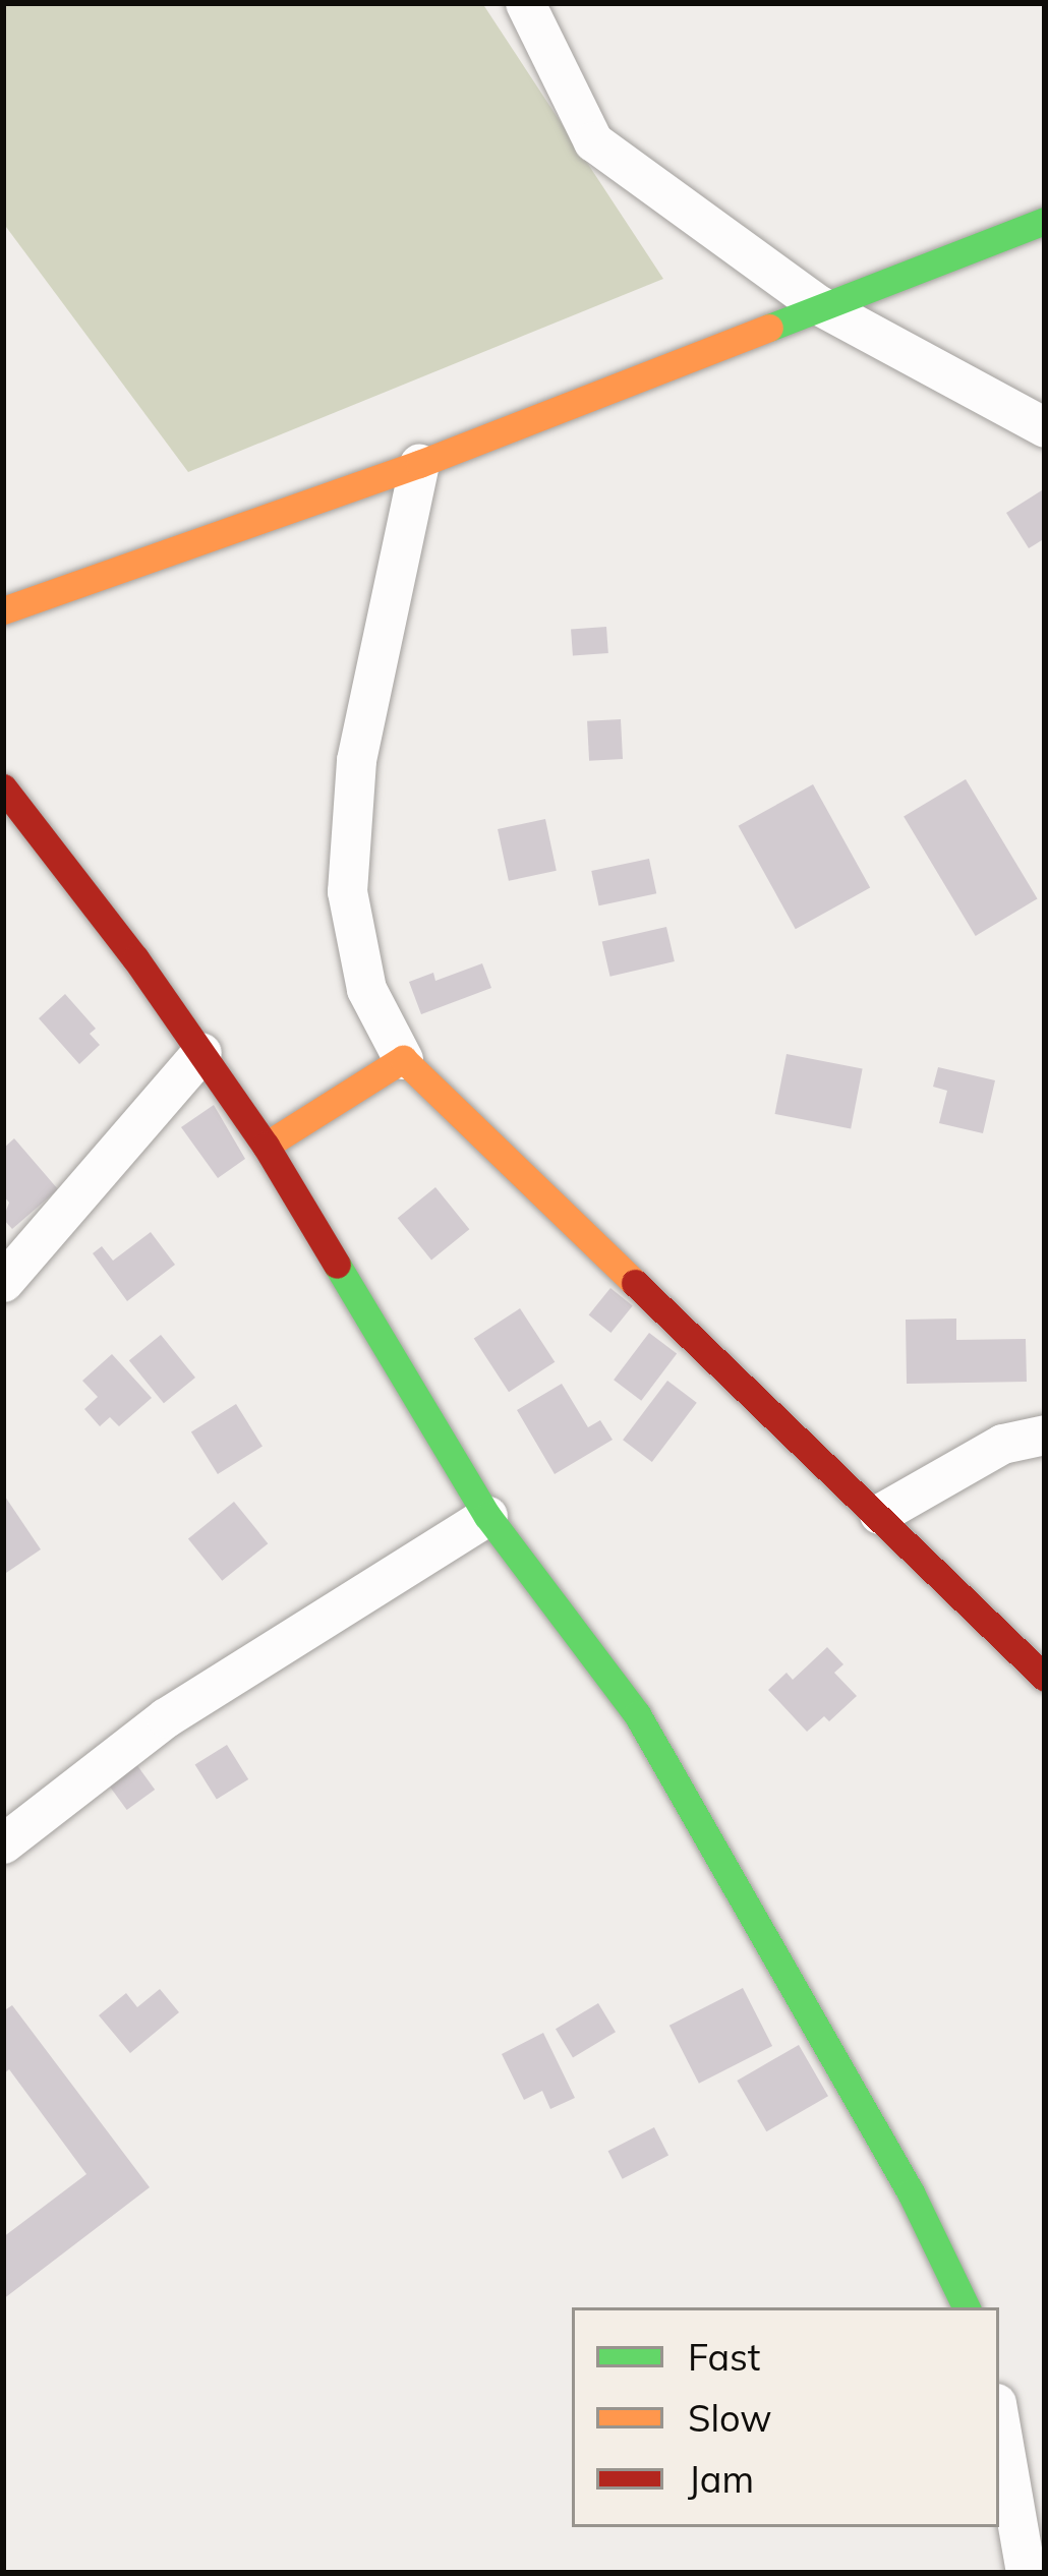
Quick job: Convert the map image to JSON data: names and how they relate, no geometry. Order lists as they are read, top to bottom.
{
  "legend": ["Fast", "Slow", "Jam"]
}
